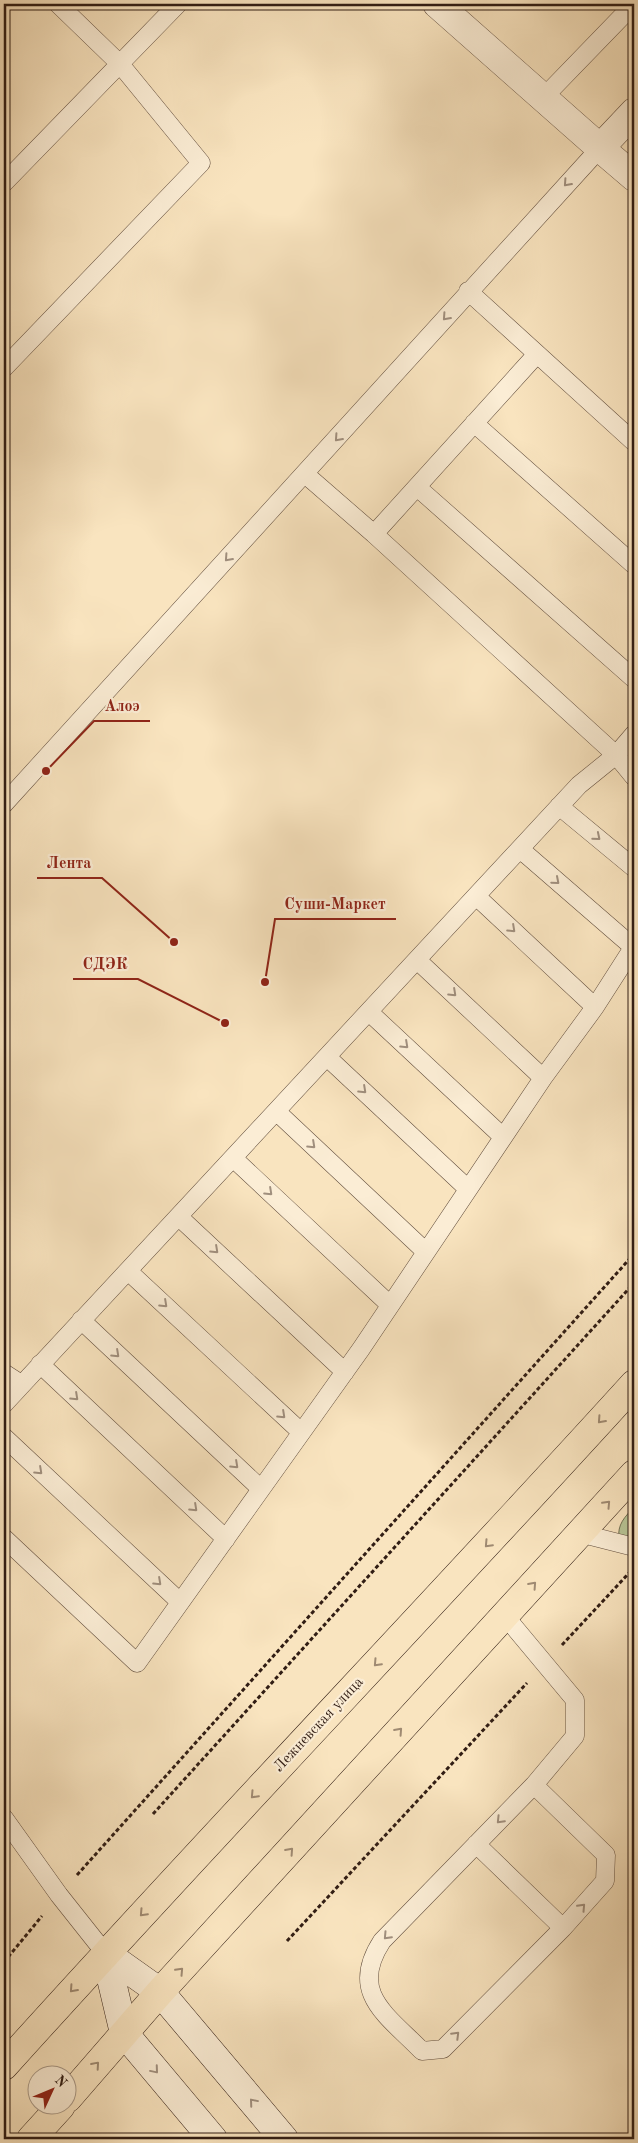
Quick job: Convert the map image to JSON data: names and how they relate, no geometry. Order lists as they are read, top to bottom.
{
  "streets": {
    "highway": ["Лежневская улица"]
  },
  "places": [
    "Алоэ",
    "Лента",
    "Суши-Маркет",
    "СДЭК"
  ],
  "north": "top right"
}
